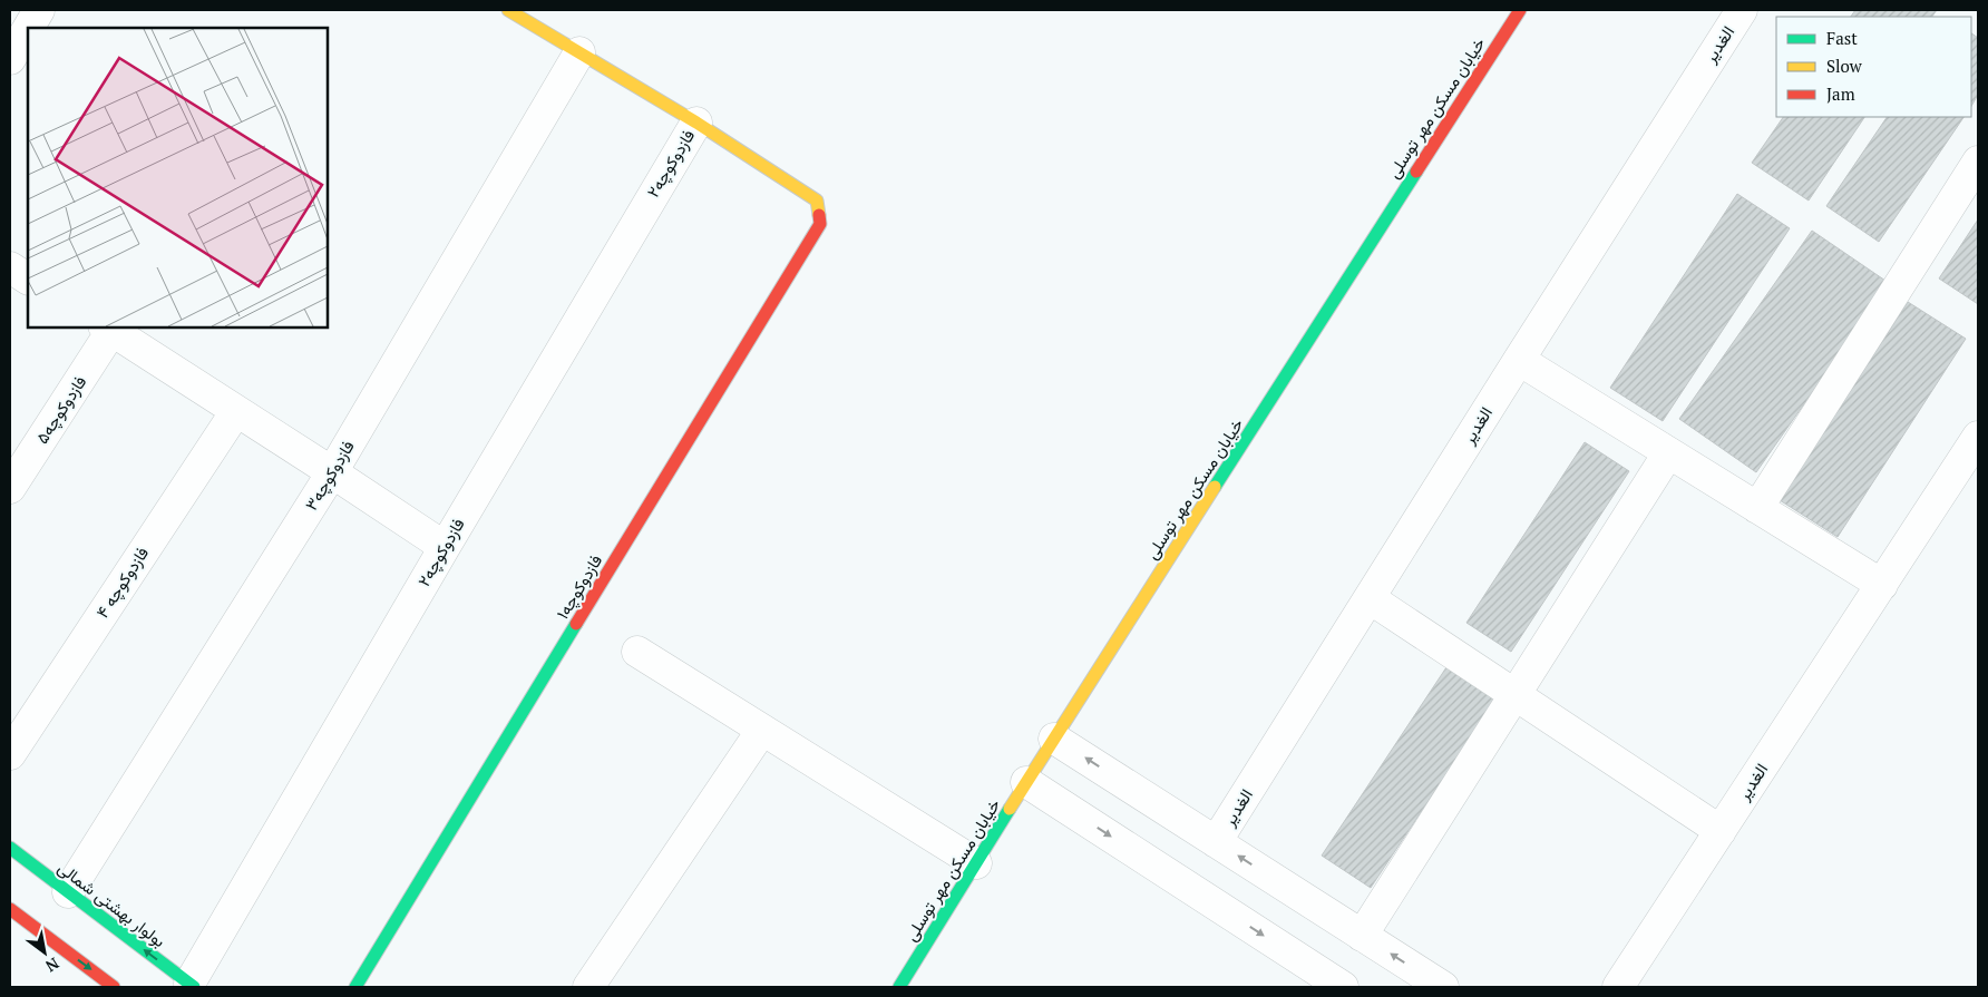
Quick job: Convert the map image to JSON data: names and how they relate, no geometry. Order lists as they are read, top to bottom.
{
  "streets": {
    "street": [
      "الغدیر",
      "خیابان مسکن مهر توسلی",
      "فازدوکوچه۲",
      "فازدوکوچه۵",
      "فازدوکوچه۳",
      "فازدوکوچه ۴",
      "فازدوکوچه۱",
      "بولوار بهشتی شمالی"
    ]
  },
  "crossings": [
    ["فازدوکوچه۲", "فازدوکوچه۱"],
    ["فازدوکوچه۲", "بولوار بهشتی شمالی"],
    ["فازدوکوچه۳", "بولوار بهشتی شمالی"]
  ],
  "legend": ["Fast", "Slow", "Jam"],
  "north": "bottom right"
}
